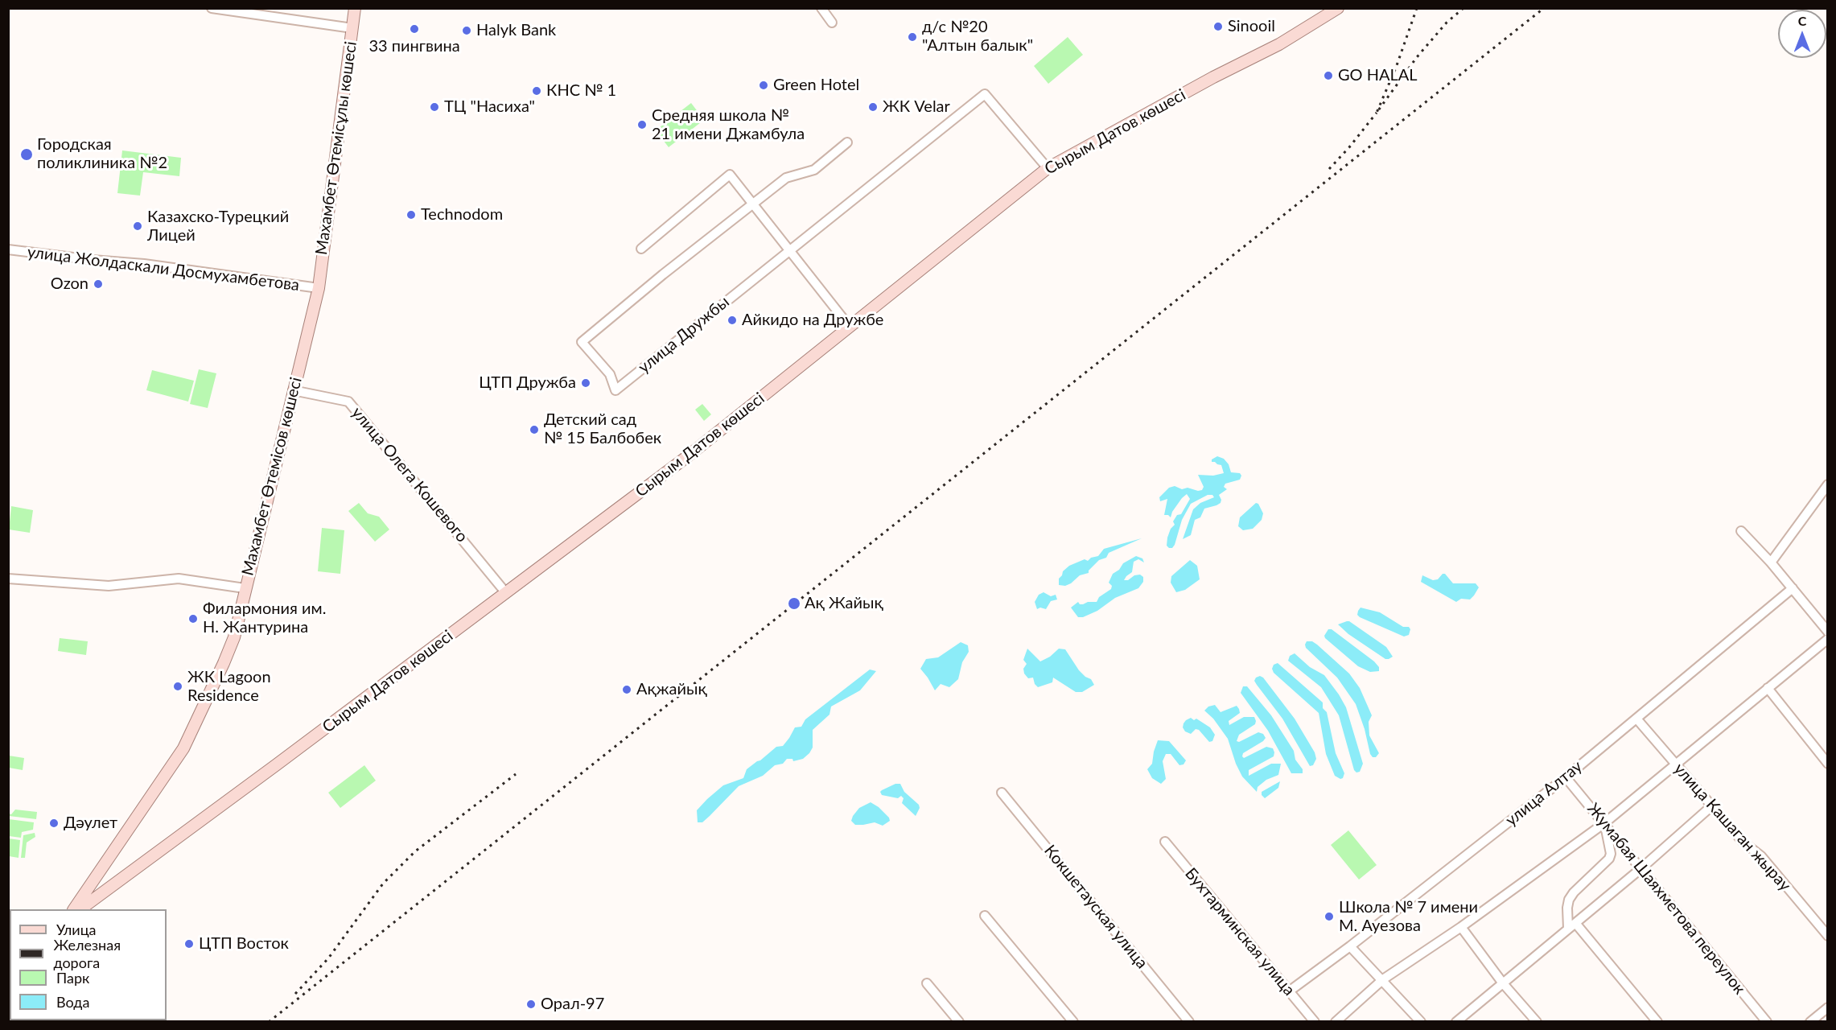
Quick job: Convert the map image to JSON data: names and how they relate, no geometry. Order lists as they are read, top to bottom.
{
  "streets": {
    "main road": ["Сырым Датов көшесі", "Махамбет Өтемісұлы көшесі", "Махамбет Өтемісов көшесі"],
    "street": [
      "улица Жолдаскали Досмухамбетова",
      "улица Дружбы",
      "улица Олега Кошевого",
      "улица Алтау",
      "улица Кашаган жырау",
      "Жумабая Шаяхметова переулок",
      "Кокшетауская улица",
      "Бухтарминская улица"
    ]
  },
  "crossings": [
    ["Сырым Датов көшесі", "улица Дружбы"],
    ["Сырым Датов көшесі", "улица Олега Кошевого"],
    ["Махамбет Өтемісұлы көшесі", "улица Жолдаскали Досмухамбетова"],
    ["Махамбет Өтемісұлы көшесі", "Махамбет Өтемісов көшесі"],
    ["улица Жолдаскали Досмухамбетова", "Махамбет Өтемісов көшесі"],
    ["улица Олега Кошевого", "Махамбет Өтемісов көшесі"],
    ["улица Алтау", "улица Кашаган жырау"],
    ["улица Алтау", "Жумабая Шаяхметова переулок"],
    ["улица Алтау", "Бухтарминская улица"]
  ],
  "places": [
    "Sinooil",
    "33 пингвина",
    "Halyk Bank",
    "д/с №20 \"Алтын балык\"",
    "GO HALAL",
    "Green Hotel",
    "КНС № 1",
    "ТЦ \"Насиха\"",
    "ЖК Velar",
    "Средняя школа № 21 имени Джамбула",
    "Городская поликлиника №2",
    "Technodom",
    "Казахско-Турецкий Лицей",
    "Ozon",
    "Айкидо на Дружбе",
    "ЦТП Дружба",
    "Детский сад № 15 Балбобек",
    "Ақ Жайық",
    "Филармония им. Н. Жантурина",
    "ЖК Lagoon Residence",
    "Ақжайық",
    "Дәулет",
    "Школа № 7 имени М. Ауезова",
    "ЦТП Восток",
    "Орал-97"
  ],
  "legend": [
    "Улица",
    "Железная дорога",
    "Парк",
    "Вода"
  ],
  "north": "top"
}
